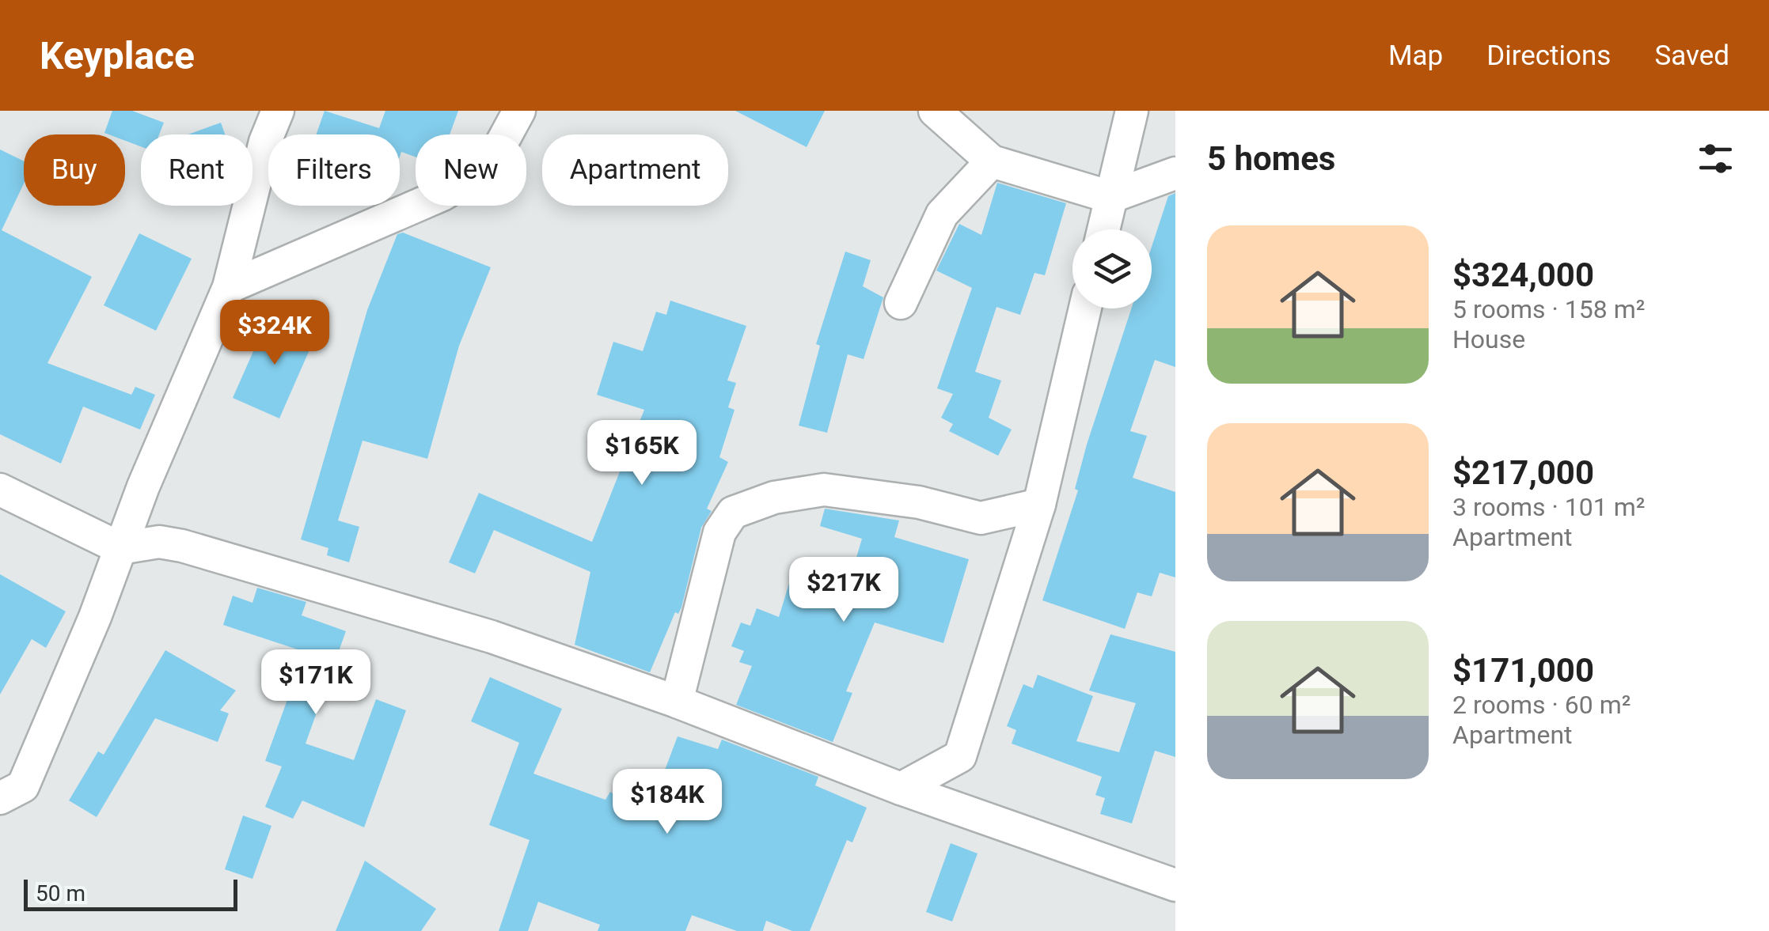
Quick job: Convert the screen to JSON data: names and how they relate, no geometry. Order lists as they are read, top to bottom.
{
  "scale_bar": "50 m",
  "page": {
    "header": "Keyplace",
    "nav": ["Map", "Directions", "Saved"],
    "heading": "5 homes",
    "chip": [
      "Buy",
      "Rent",
      "Filters",
      "New",
      "Apartment"
    ],
    "list": [
      {
        "name": "$324,000",
        "note": "5 rooms · 158 m² · House"
      },
      {
        "name": "$217,000",
        "note": "3 rooms · 101 m² · Apartment"
      },
      {
        "name": "$171,000",
        "note": "2 rooms · 60 m² · Apartment"
      }
    ],
    "price": [
      "$324K",
      "$165K",
      "$217K",
      "$171K",
      "$184K"
    ],
    "scale": "50 m"
  }
}
